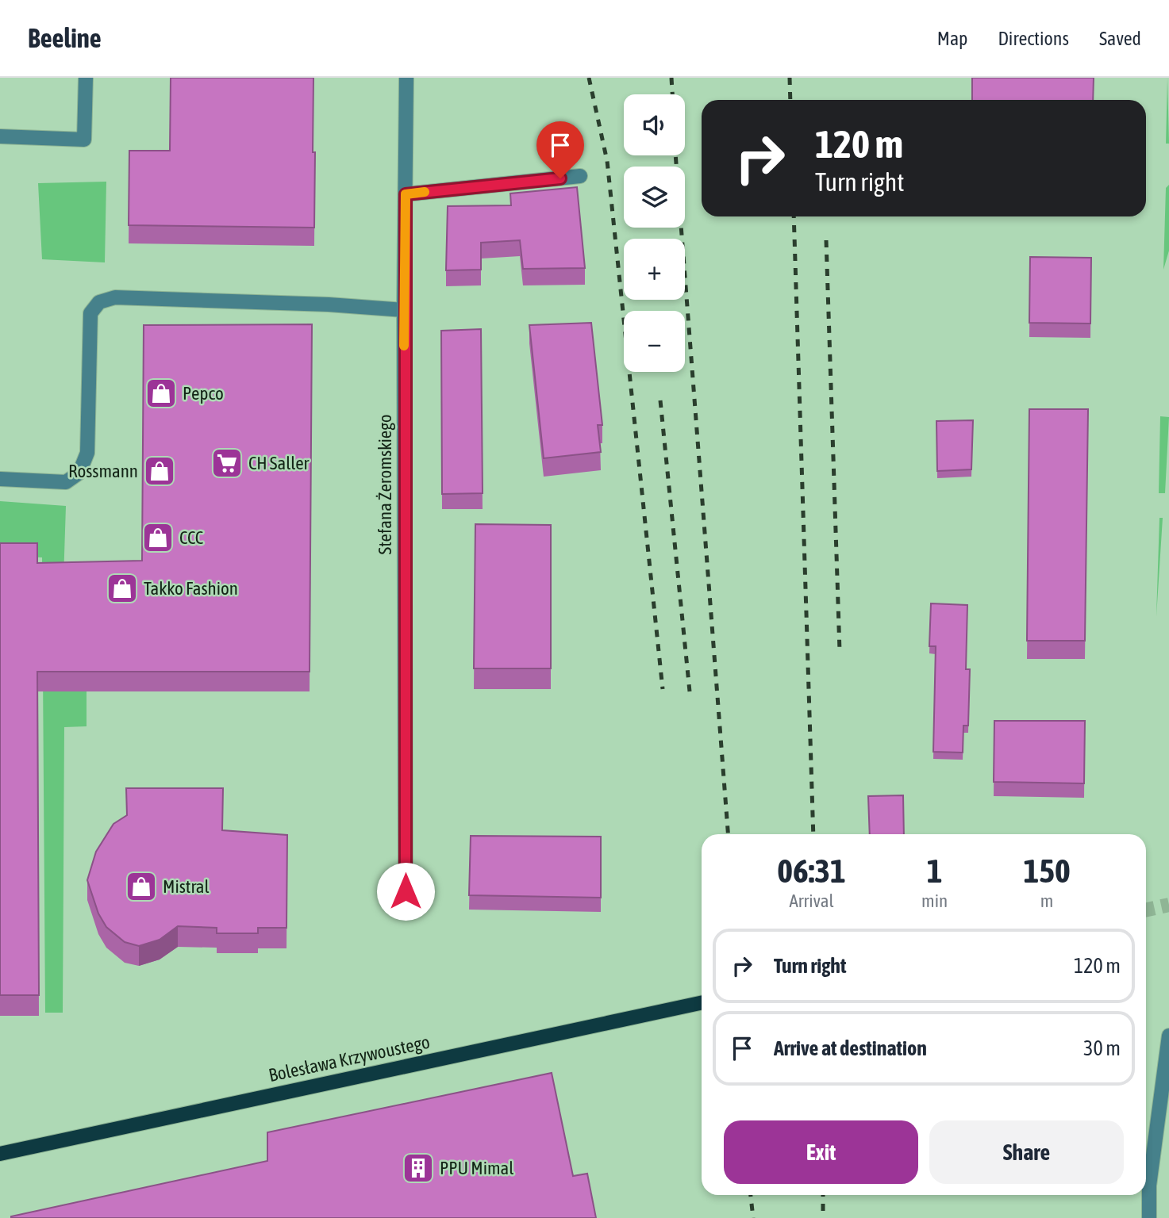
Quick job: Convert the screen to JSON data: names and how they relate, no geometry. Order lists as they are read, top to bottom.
{
  "streets": {
    "main road": ["Bolesława Krzywoustego"],
    "street": ["Stefana Żeromskiego"]
  },
  "places": {
    "shop": [
      "Pepco",
      "Rossmann",
      "CCC",
      "Takko Fashion",
      "Mistral"
    ],
    "supermarket": ["CH Saller"],
    "building": ["PPU Mimal"]
  },
  "page": {
    "header": "Beeline",
    "nav": ["Map", "Directions", "Saved"],
    "map_buttons": ["+", "−"],
    "turn": ["120 m", "Turn right"],
    "eta": [
      "06:31",
      "Arrival",
      "1",
      "min",
      "150",
      "m"
    ],
    "list": [
      {
        "name": "Turn right",
        "value": "120 m"
      },
      {
        "name": "Arrive at destination",
        "value": "30 m"
      }
    ],
    "buttons": ["Exit", "Share"]
  }
}
